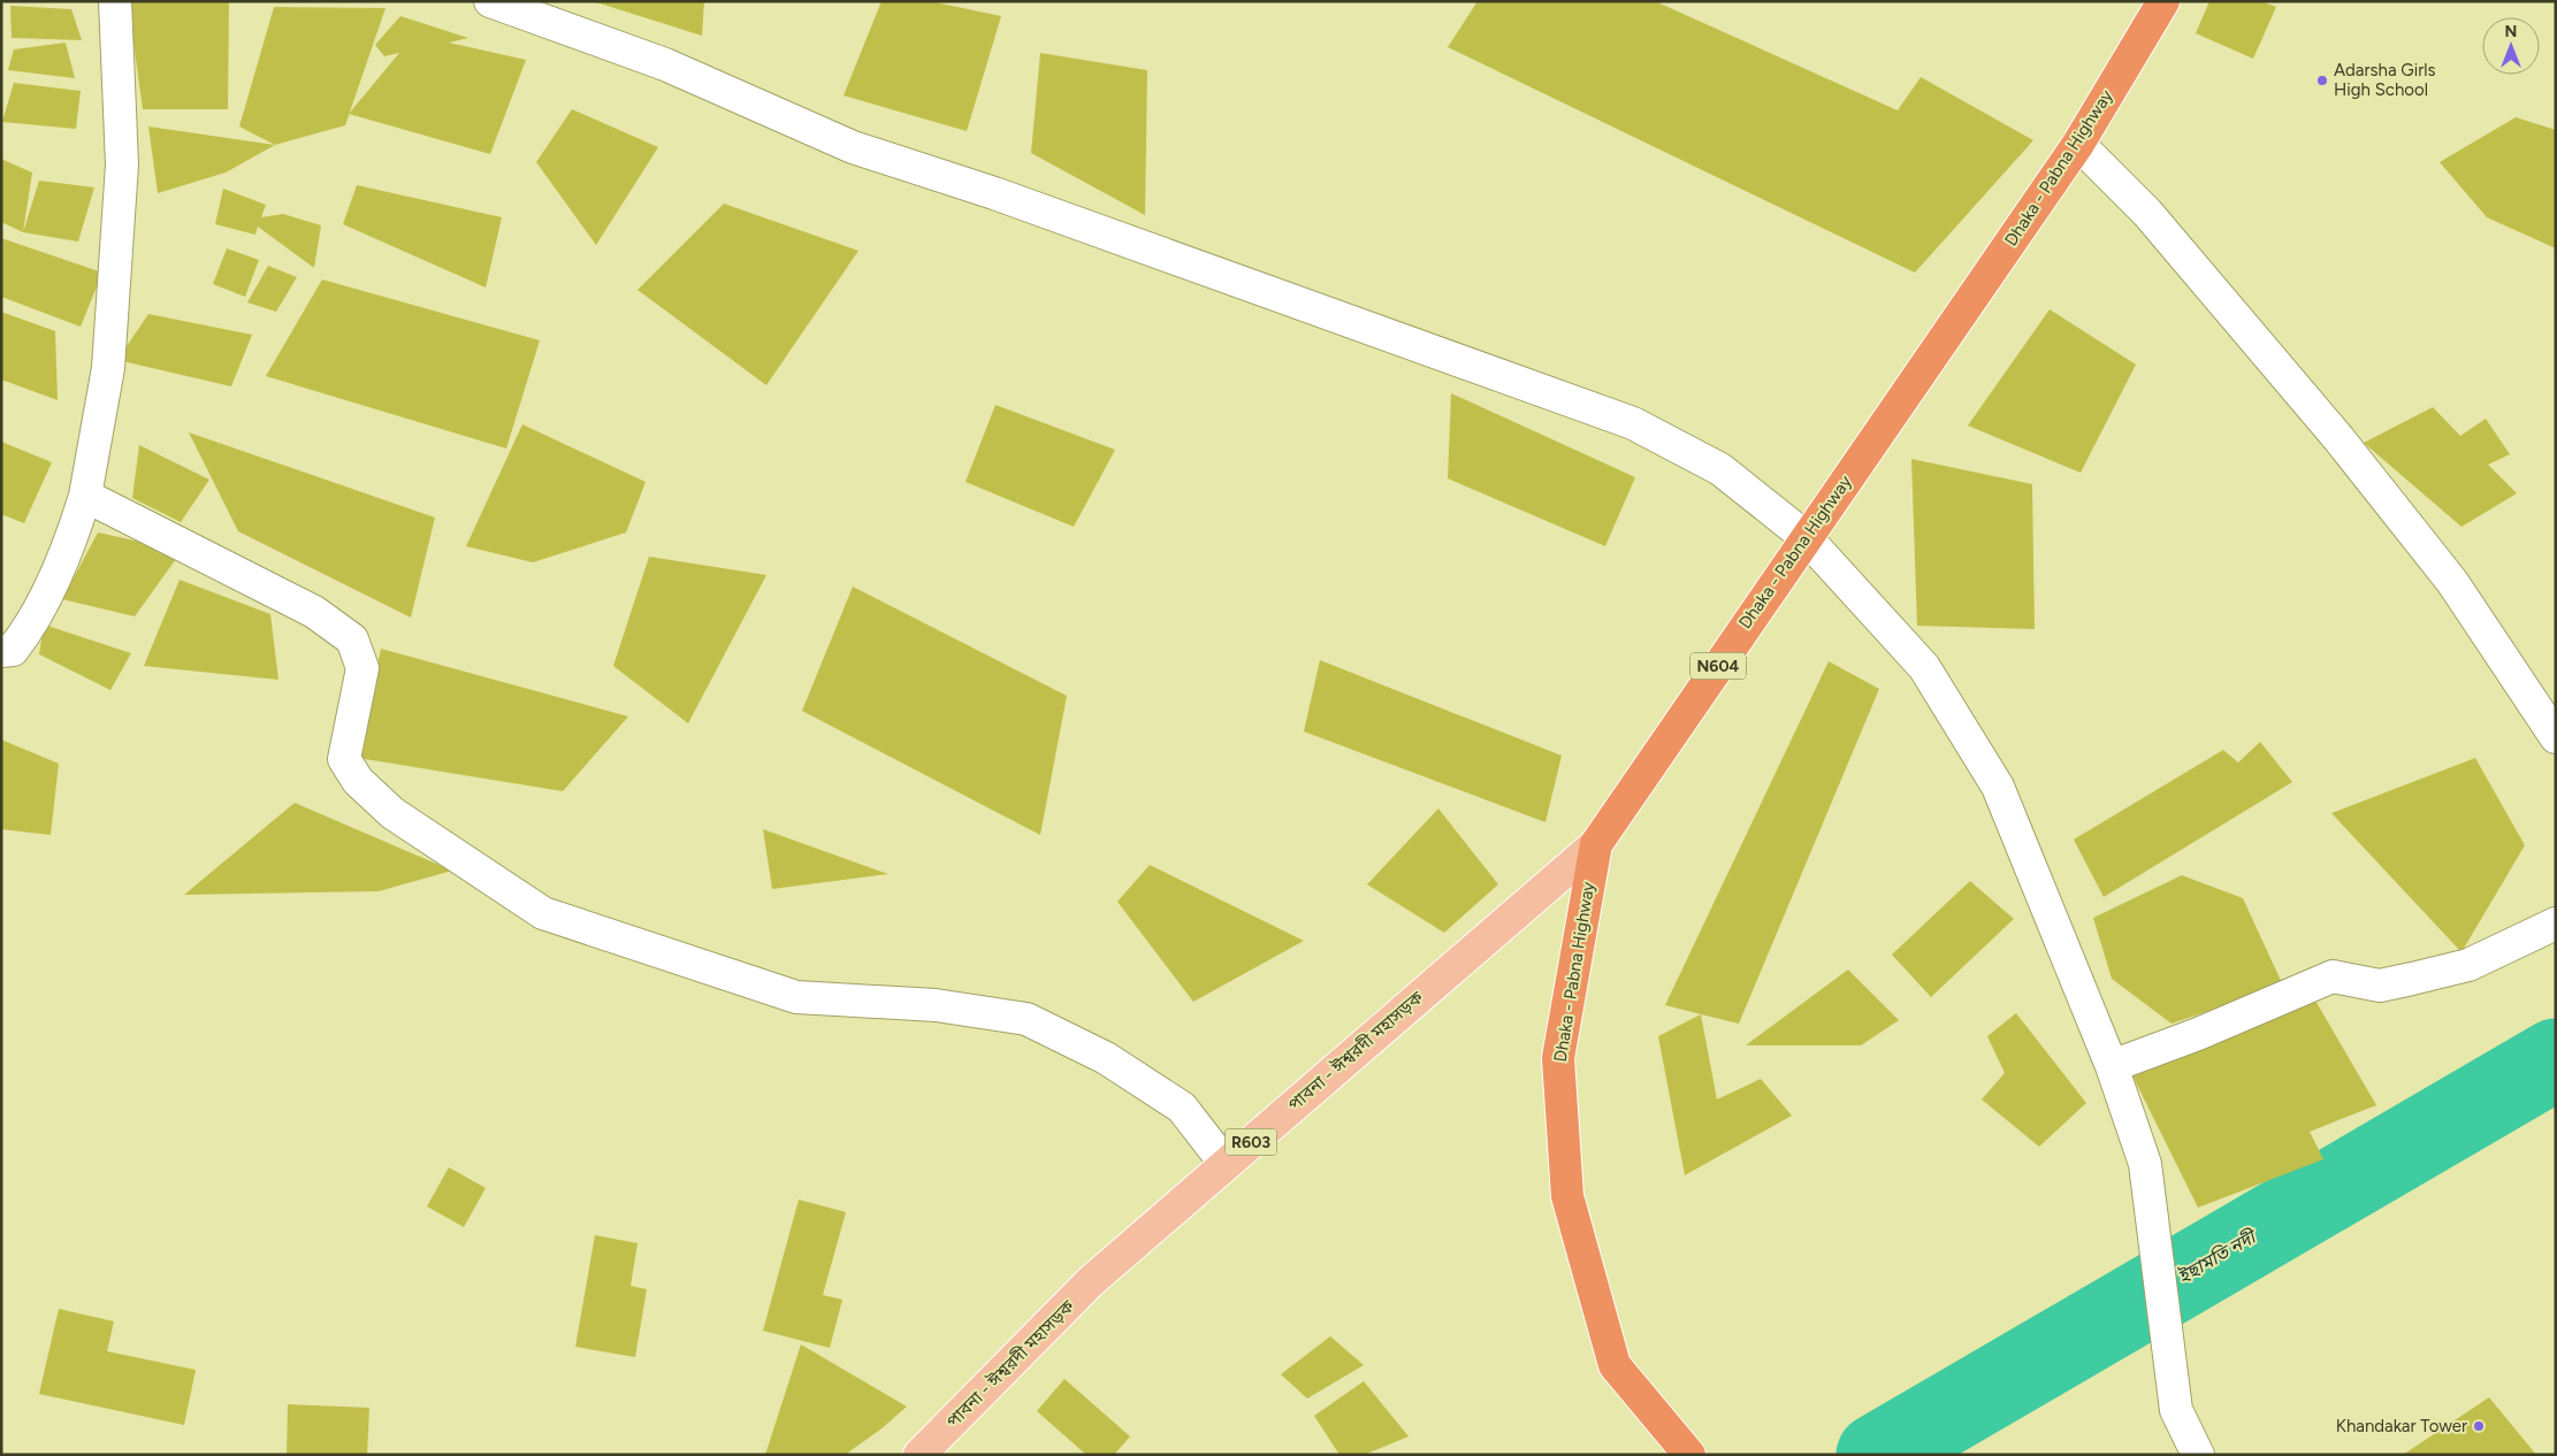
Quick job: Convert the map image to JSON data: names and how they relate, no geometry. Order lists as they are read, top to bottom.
{
  "streets": {
    "highway": ["Dhaka - Pabna Highway", "N604"],
    "main road": ["পাবনা - ঈশ্বরদী মহাসড়ক", "R603"]
  },
  "crossings": [
    ["Dhaka - Pabna Highway", "পাবনা - ঈশ্বরদী মহাসড়ক"]
  ],
  "water": ["ইছামতি নদী"],
  "places": ["Adarsha Girls High School", "Khandakar Tower"],
  "north": "top"
}
